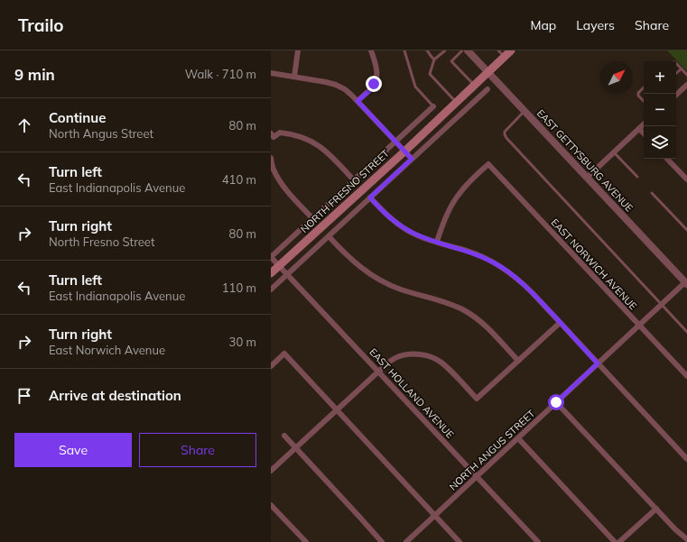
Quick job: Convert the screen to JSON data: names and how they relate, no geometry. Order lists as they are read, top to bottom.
{
  "streets": {
    "main road": ["NORTH FRESNO STREET"],
    "street": [
      "EAST GETTYSBURG AVENUE",
      "EAST NORWICH AVENUE",
      "EAST HOLLAND AVENUE",
      "NORTH ANGUS STREET"
    ]
  },
  "crossings": [
    ["EAST GETTYSBURG AVENUE", "NORTH FRESNO STREET"],
    ["EAST GETTYSBURG AVENUE", "NORTH ANGUS STREET"],
    ["NORTH FRESNO STREET", "EAST HOLLAND AVENUE"],
    ["EAST NORWICH AVENUE", "NORTH ANGUS STREET"],
    ["EAST HOLLAND AVENUE", "NORTH ANGUS STREET"]
  ],
  "north": "top right",
  "page": {
    "header": "Trailo",
    "nav": ["Map", "Layers", "Share"],
    "heading": ["9 min", "Walk · 710 m"],
    "map_buttons": ["+", "−"],
    "list": [
      ["Continue", "North Angus Street", "80 m"],
      ["Turn left", "East Indianapolis Avenue", "410 m"],
      ["Turn right", "North Fresno Street", "80 m"],
      ["Turn left", "East Indianapolis Avenue", "110 m"],
      ["Turn right", "East Norwich Avenue", "30 m"],
      "Arrive at destination"
    ],
    "buttons": ["Save", "Share"]
  }
}
